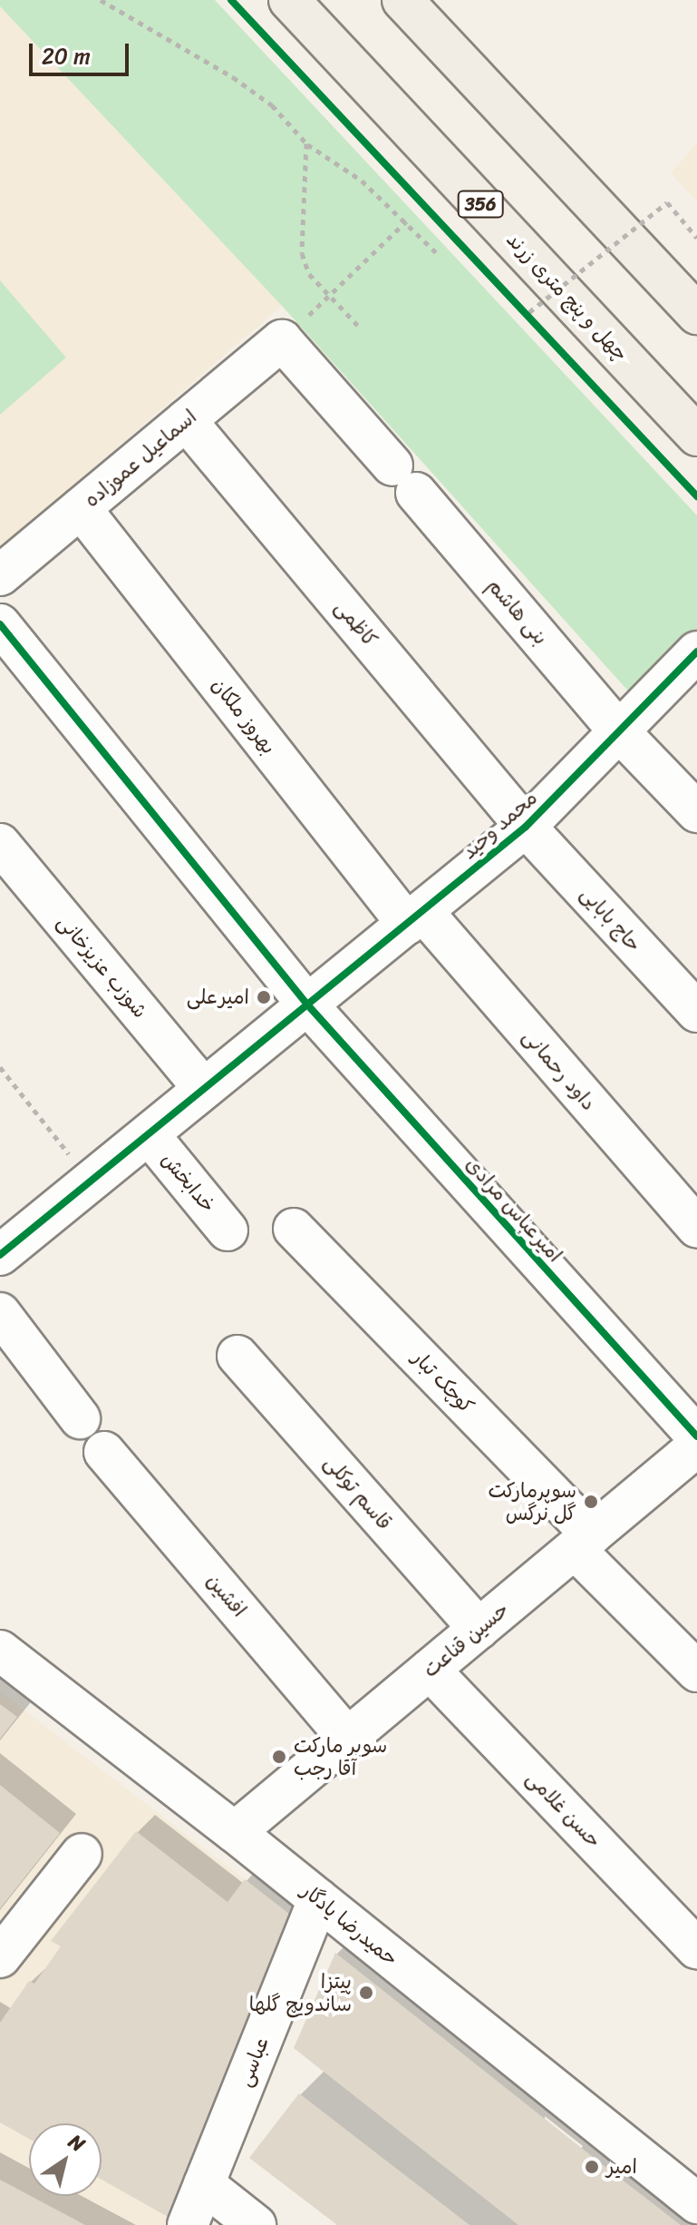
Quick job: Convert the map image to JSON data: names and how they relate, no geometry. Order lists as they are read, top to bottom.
{
  "streets": {
    "main road": ["356", "چهل و پنج متری زرند"],
    "street": [
      "اسماعیل عموزاده",
      "بنی هاشم",
      "کاظمی",
      "بهروز ملکان",
      "محمد وحید",
      "حاج بابایی",
      "شوزب عزیزخانی",
      "داود رحمانی",
      "خدابخش",
      "امیرعباس مرادی",
      "کوچک تبار",
      "قاسم توکلی",
      "افشین",
      "حسین قناعت",
      "حسن غلامی",
      "حمیدرضا یادگار",
      "عباسی"
    ]
  },
  "crossings": [
    ["اسماعیل عموزاده", "بنی هاشم"],
    ["اسماعیل عموزاده", "کاظمی"],
    ["اسماعیل عموزاده", "بهروز ملکان"],
    ["بنی هاشم", "محمد وحید"],
    ["کاظمی", "محمد وحید"],
    ["کاظمی", "حاج بابایی"],
    ["بهروز ملکان", "محمد وحید"],
    ["بهروز ملکان", "داود رحمانی"],
    ["محمد وحید", "حاج بابایی"],
    ["محمد وحید", "شوزب عزیزخانی"],
    ["محمد وحید", "داود رحمانی"],
    ["محمد وحید", "خدابخش"],
    ["محمد وحید", "امیرعباس مرادی"],
    ["کوچک تبار", "حسین قناعت"],
    ["قاسم توکلی", "حسین قناعت"],
    ["افشین", "حسین قناعت"],
    ["حسین قناعت", "حسن غلامی"],
    ["حسین قناعت", "حمیدرضا یادگار"],
    ["حمیدرضا یادگار", "عباسی"]
  ],
  "places": [
    "امیرعلی",
    "سوپرمارکت گل نرگس",
    "سوپر مارکت آقا رجب",
    "پیتزا ساندویچ گلها",
    "امیر"
  ],
  "scale_bar": "20 m",
  "north": "top right"
}
